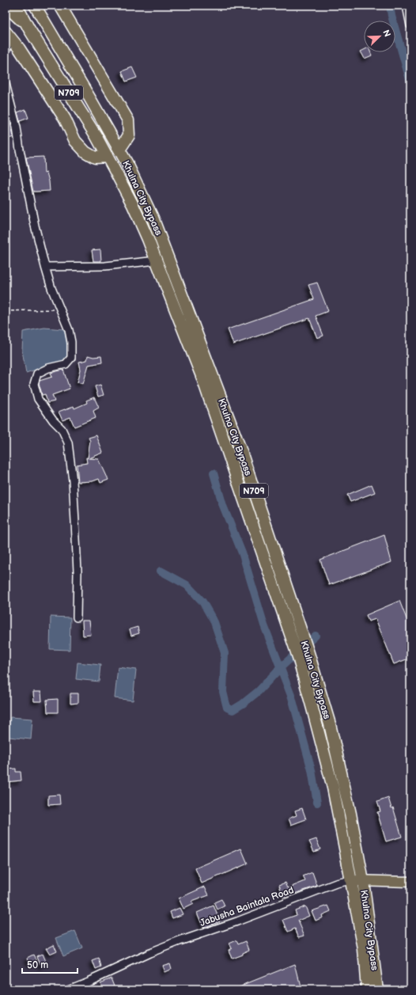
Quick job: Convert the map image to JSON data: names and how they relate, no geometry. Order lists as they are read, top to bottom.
{
  "streets": {
    "highway": ["N709", "Khulna City Bypass"],
    "street": ["Jabusha Baintala Road"]
  },
  "crossings": [
    ["Khulna City Bypass", "Jabusha Baintala Road"]
  ],
  "scale_bar": "50 m",
  "north": "top right"
}
